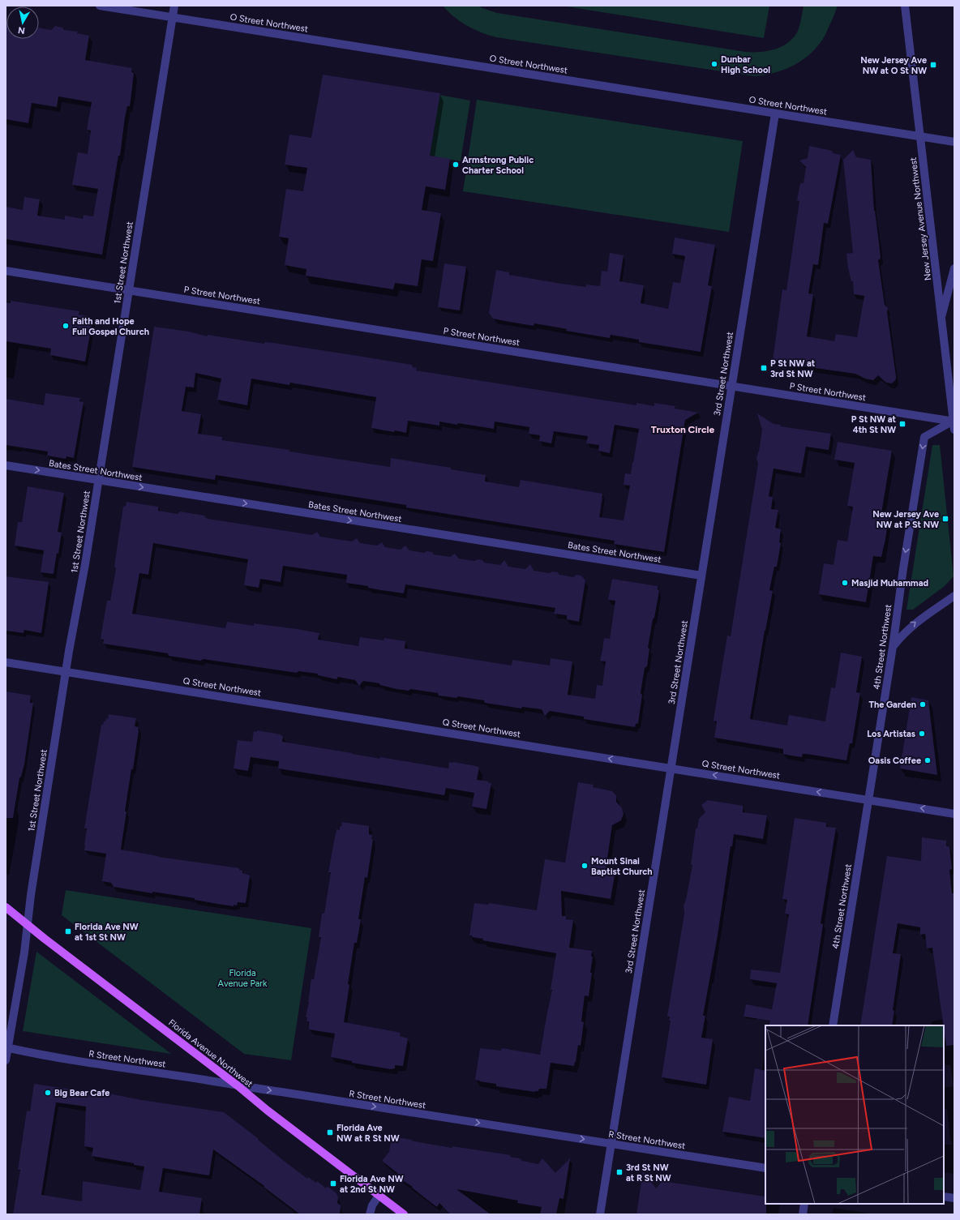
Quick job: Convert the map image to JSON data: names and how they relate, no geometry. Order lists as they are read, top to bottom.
{
  "streets": {
    "main road": ["Florida Avenue Northwest"],
    "street": [
      "O Street Northwest",
      "New Jersey Avenue Northwest",
      "1st Street Northwest",
      "P Street Northwest",
      "3rd Street Northwest",
      "Bates Street Northwest",
      "4th Street Northwest",
      "Q Street Northwest",
      "R Street Northwest"
    ]
  },
  "crossings": [
    ["O Street Northwest", "New Jersey Avenue Northwest"],
    ["O Street Northwest", "1st Street Northwest"],
    ["O Street Northwest", "3rd Street Northwest"],
    ["New Jersey Avenue Northwest", "P Street Northwest"],
    ["New Jersey Avenue Northwest", "4th Street Northwest"],
    ["1st Street Northwest", "P Street Northwest"],
    ["1st Street Northwest", "Bates Street Northwest"],
    ["1st Street Northwest", "Q Street Northwest"],
    ["1st Street Northwest", "Florida Avenue Northwest"],
    ["1st Street Northwest", "R Street Northwest"],
    ["P Street Northwest", "3rd Street Northwest"],
    ["P Street Northwest", "4th Street Northwest"],
    ["3rd Street Northwest", "Bates Street Northwest"],
    ["3rd Street Northwest", "Q Street Northwest"],
    ["3rd Street Northwest", "R Street Northwest"],
    ["4th Street Northwest", "Q Street Northwest"],
    ["Florida Avenue Northwest", "R Street Northwest"]
  ],
  "one_way": [
    "Bates Street Northwest",
    "4th Street Northwest",
    "Q Street Northwest",
    "R Street Northwest"
  ],
  "districts": ["Truxton Circle"],
  "parks": ["Florida Avenue Park"],
  "places": {
    "other": [
      "Dunbar High School",
      "Armstrong Public Charter School",
      "Faith and Hope Full Gospel Church",
      "Masjid Muhammad",
      "The Garden",
      "Los Artistas",
      "Oasis Coffee",
      "Mount Sinai Baptist Church",
      "Big Bear Cafe"
    ],
    "transit": [
      "New Jersey Ave NW at O St NW",
      "P St NW at 3rd St NW",
      "P St NW at 4th St NW",
      "New Jersey Ave NW at P St NW",
      "Florida Ave NW at 1st St NW",
      "Florida Ave NW at R St NW",
      "3rd St NW at R St NW",
      "Florida Ave NW at 2nd St NW"
    ]
  },
  "north": "bottom"
}
